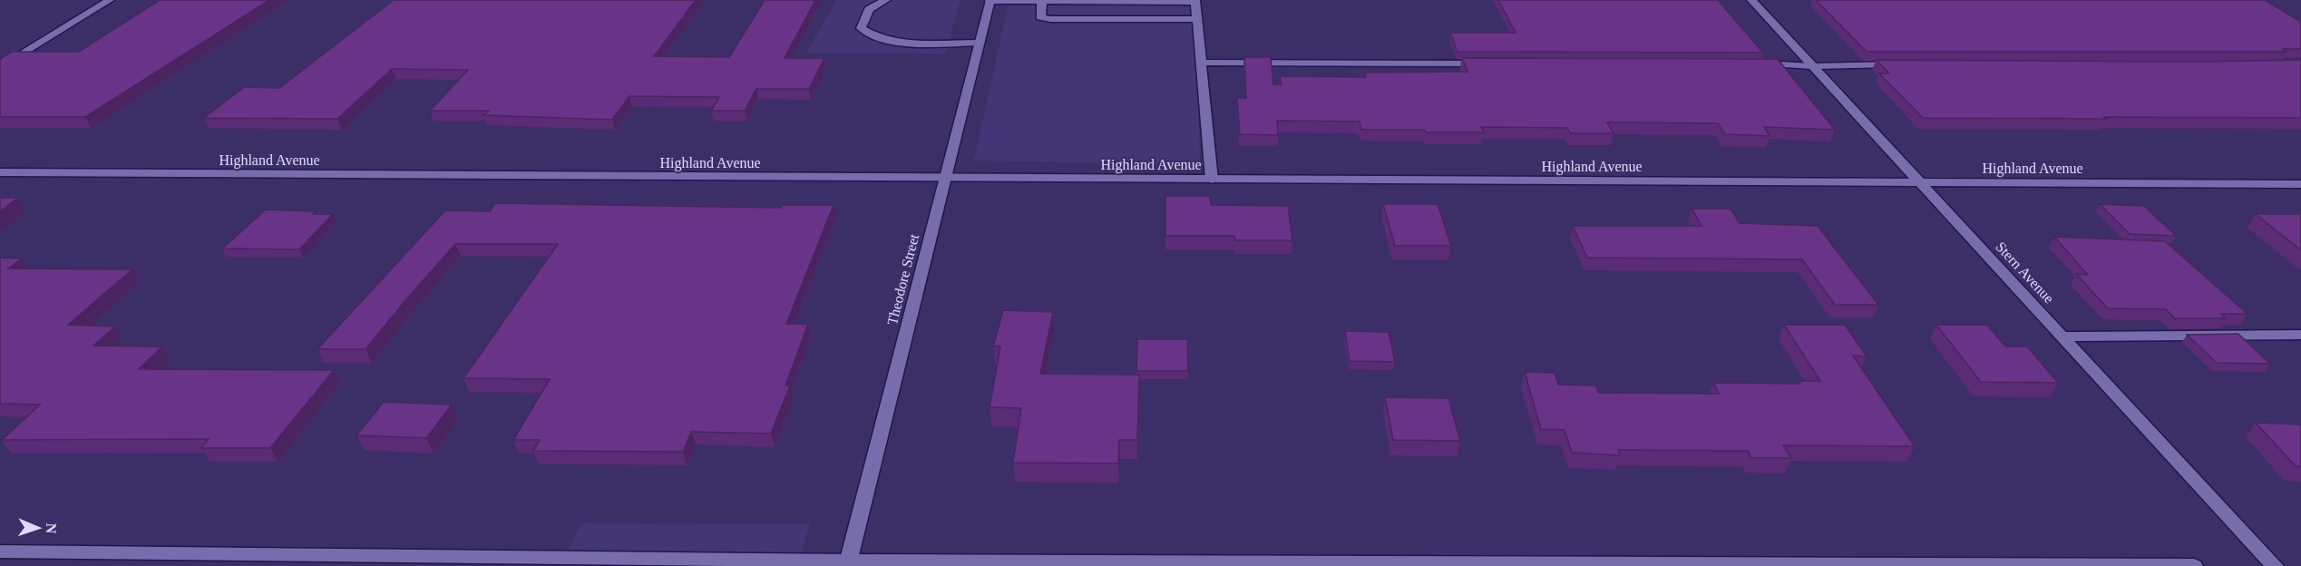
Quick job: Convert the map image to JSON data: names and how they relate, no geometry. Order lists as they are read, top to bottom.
{
  "streets": {
    "street": ["Highland Avenue", "Stern Avenue", "Theodore Street"]
  },
  "crossings": [
    ["Highland Avenue", "Stern Avenue"],
    ["Highland Avenue", "Theodore Street"]
  ],
  "north": "right"
}
